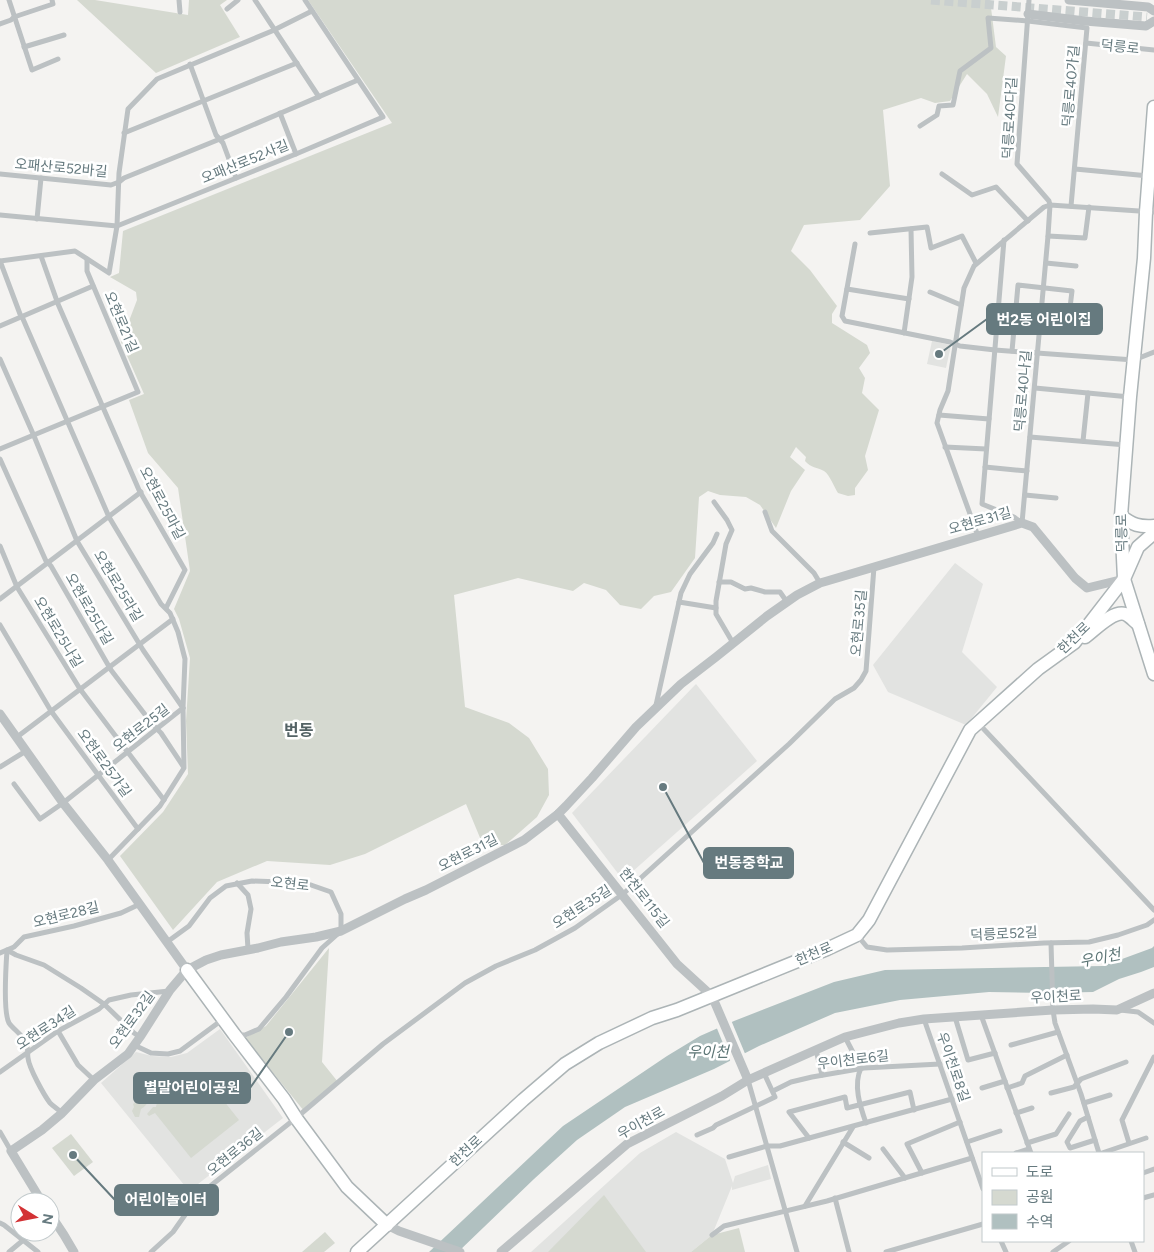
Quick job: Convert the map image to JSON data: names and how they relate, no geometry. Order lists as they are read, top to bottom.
{
  "streets": {
    "main road": ["덕릉로", "한천로"],
    "street": [
      "덕릉로40가길",
      "덕릉로40다길",
      "오패산로52사길",
      "오패산로52바길",
      "오현로21길",
      "덕릉로40나길",
      "오현로25마길",
      "오현로31길",
      "오현로25라길",
      "오현로25다길",
      "오현로35길",
      "오현로25나길",
      "오현로25길",
      "오현로25가길",
      "오현로",
      "한천로115길",
      "오현로28길",
      "덕릉로52길",
      "우이천로",
      "오현로32길",
      "오현로34길",
      "우이천로6길",
      "우이천로8길",
      "오현로36길"
    ]
  },
  "crossings": [
    ["덕릉로", "덕릉로40가길"],
    ["덕릉로", "오현로31길"],
    ["덕릉로", "한천로"],
    ["덕릉로40가길", "덕릉로40다길"],
    ["덕릉로40다길", "덕릉로40나길"],
    ["오패산로52사길", "오현로21길"],
    ["오현로21길", "오현로25마길"],
    ["오현로21길", "오현로25길"],
    ["덕릉로40나길", "오현로31길"],
    ["오현로25마길", "오현로25길"],
    ["오현로31길", "오현로35길"],
    ["오현로31길", "한천로"],
    ["오현로31길", "오현로"],
    ["오현로31길", "한천로115길"],
    ["오현로31길", "오현로32길"],
    ["오현로25라길", "오현로25다길"],
    ["오현로25라길", "오현로25길"],
    ["오현로25다길", "오현로25나길"],
    ["오현로25다길", "오현로25길"],
    ["오현로35길", "한천로115길"],
    ["오현로35길", "오현로36길"],
    ["오현로25나길", "오현로25길"],
    ["한천로", "한천로115길"],
    ["한천로", "덕릉로52길"],
    ["오현로25길", "오현로25가길"],
    ["오현로28길", "오현로34길"],
    ["우이천로", "우이천로8길"],
    ["오현로32길", "오현로34길"],
    ["우이천로6길", "우이천로8길"]
  ],
  "districts": ["번동"],
  "water": ["우이천"],
  "places": [
    "번2동 어린이집",
    "번동중학교",
    "별말어린이공원",
    "어린이놀이터"
  ],
  "legend": ["도로", "공원", "수역"],
  "north": "right"
}
